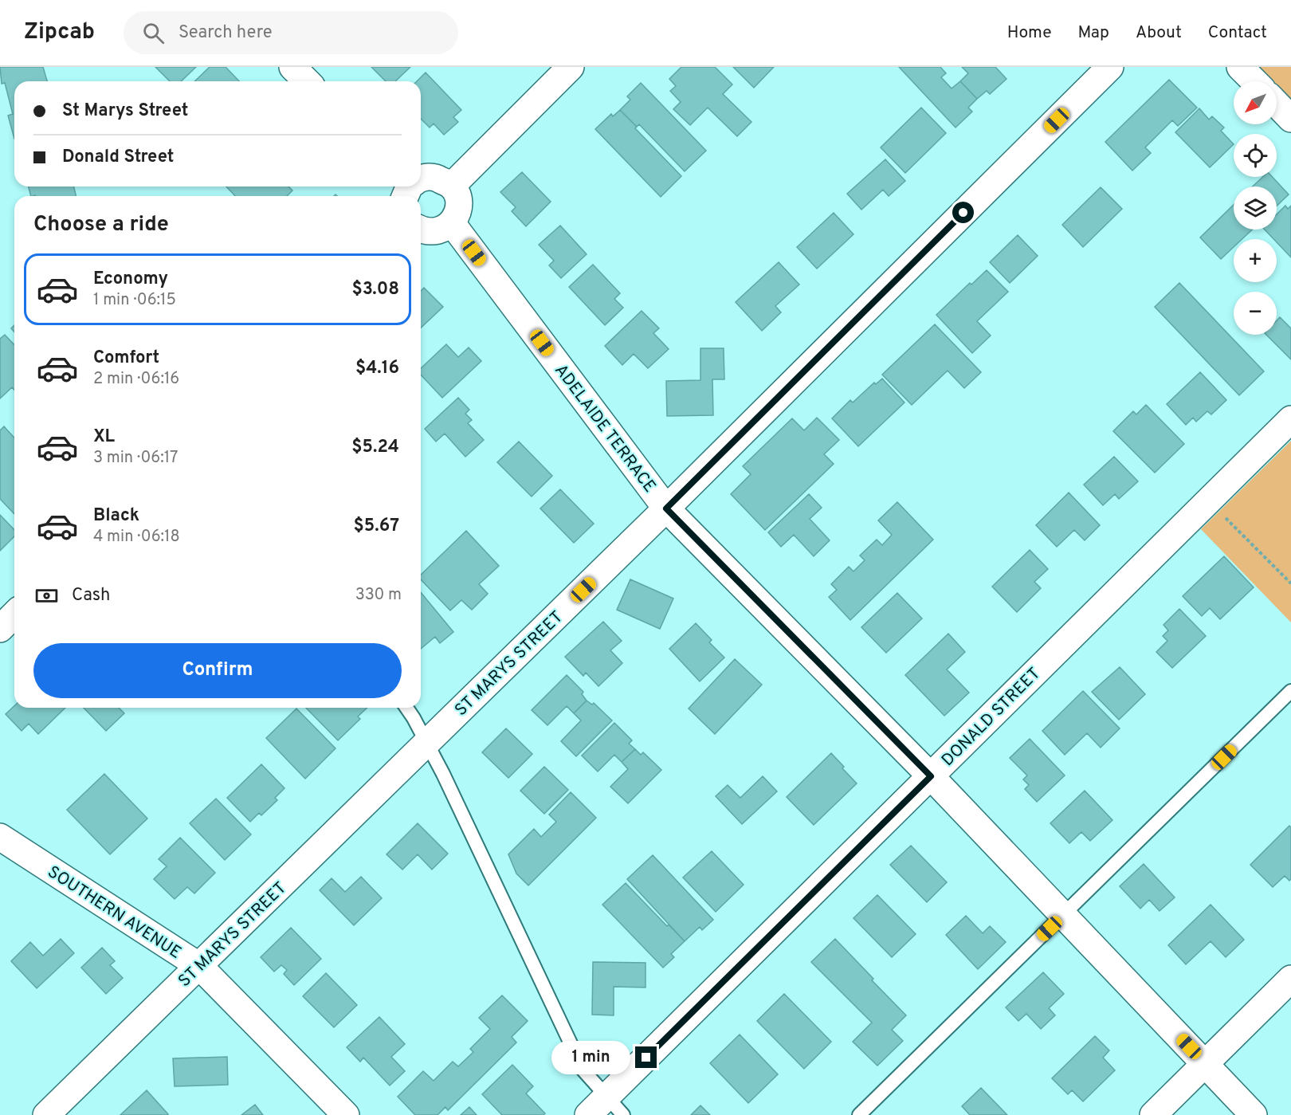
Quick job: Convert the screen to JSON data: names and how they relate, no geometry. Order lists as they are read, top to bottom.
{
  "streets": {
    "street": [
      "ADELAIDE TERRACE",
      "ST MARYS STREET",
      "DONALD STREET",
      "SOUTHERN AVENUE"
    ]
  },
  "crossings": [
    ["ADELAIDE TERRACE", "ST MARYS STREET"],
    ["ADELAIDE TERRACE", "DONALD STREET"],
    ["ST MARYS STREET", "SOUTHERN AVENUE"]
  ],
  "north": "bottom left",
  "page": {
    "header": "Zipcab",
    "search": "Search here",
    "nav": [
      "Home",
      "Map",
      "About",
      "Contact"
    ],
    "map_buttons": ["+", "−"],
    "banner": ["St Marys Street", "Donald Street"],
    "heading": "Choose a ride",
    "list": [
      {
        "name": "Economy",
        "note": "1 min · 06:15",
        "value": "$3.08"
      },
      {
        "name": "Comfort",
        "note": "2 min · 06:16",
        "value": "$4.16"
      },
      {
        "name": "XL",
        "note": "3 min · 06:17",
        "value": "$5.24"
      },
      {
        "name": "Black",
        "note": "4 min · 06:18",
        "value": "$5.67"
      }
    ],
    "pay": ["Cash", "330 m"],
    "buttons": "Confirm",
    "bubble": "1 min"
  }
}
